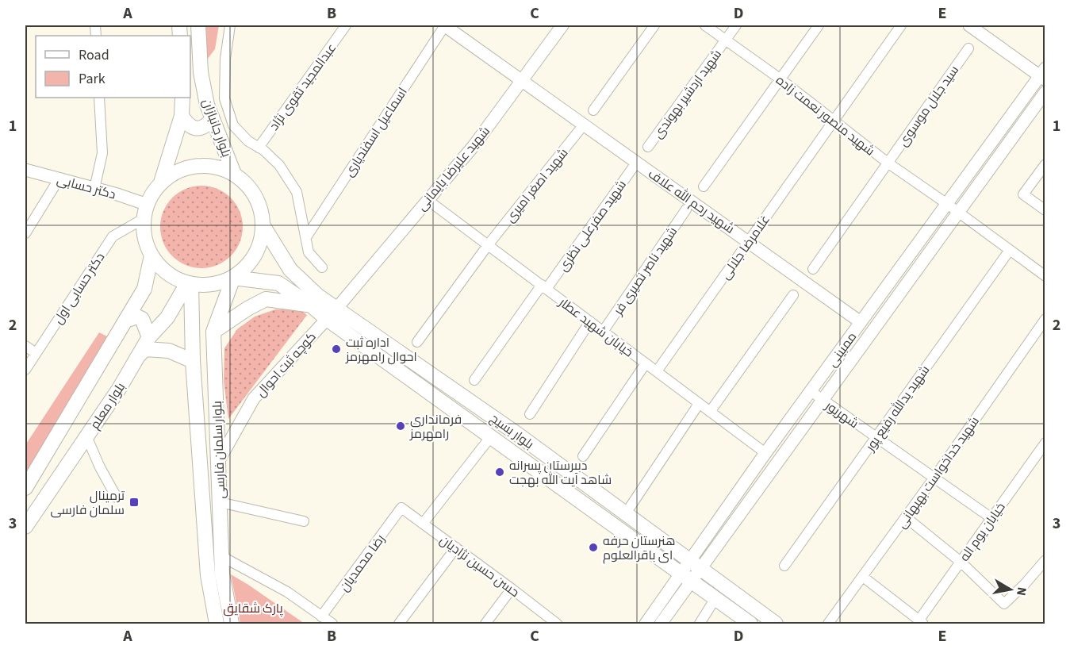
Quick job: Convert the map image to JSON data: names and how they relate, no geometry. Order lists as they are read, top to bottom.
{
  "streets": {
    "main road": [
      "بلوار جانبازان",
      "بلوار معلم",
      "بلوار بسیج",
      "بلوار سلمان فارسی"
    ],
    "street": [
      "عبدالمجید تقوی نژاد",
      "شهید اردشیر بهوندی",
      "سید جلال موسوی",
      "شهید منصور نعمت زاده",
      "اسماعیل اسفندیاری",
      "شهید علیرضا بایمانی",
      "شهید اصغر امیری",
      "دکتر حسابی",
      "شهید رحم الله علاف",
      "شهید صفرعلی نظری",
      "غلامرضا جلالی",
      "شهید ناصر نصیری فر",
      "دکتر حسابی اول",
      "خیابان شهید عطار",
      "ممبینی",
      "کوچه ثبت احوال",
      "شهید یدالله رفیع پور",
      "شهریور",
      "شهید خداخواست بهبهانی",
      "خیابان یوم اله",
      "رضا محمدیان",
      "حسن حسین نژادیان"
    ]
  },
  "crossings": [
    ["شهید اردشیر بهوندی", "شهید منصور نعمت زاده"],
    ["سید جلال موسوی", "شهید منصور نعمت زاده"],
    ["شهید منصور نعمت زاده", "غلامرضا جلالی"],
    ["شهید منصور نعمت زاده", "ممبینی"],
    ["شهید منصور نعمت زاده", "شهید یدالله رفیع پور"],
    ["بلوار جانبازان", "دکتر حسابی"],
    ["بلوار جانبازان", "دکتر حسابی اول"],
    ["بلوار جانبازان", "بلوار معلم"],
    ["بلوار جانبازان", "بلوار بسیج"],
    ["بلوار جانبازان", "بلوار سلمان فارسی"],
    ["اسماعیل اسفندیاری", "شهید رحم الله علاف"],
    ["شهید علیرضا بایمانی", "شهید رحم الله علاف"],
    ["شهید علیرضا بایمانی", "خیابان شهید عطار"],
    ["شهید علیرضا بایمانی", "بلوار بسیج"],
    ["شهید اصغر امیری", "شهید رحم الله علاف"],
    ["شهید اصغر امیری", "خیابان شهید عطار"],
    ["دکتر حسابی", "دکتر حسابی اول"],
    ["دکتر حسابی", "بلوار معلم"],
    ["دکتر حسابی", "بلوار بسیج"],
    ["دکتر حسابی", "بلوار سلمان فارسی"],
    ["شهید رحم الله علاف", "شهید صفرعلی نظری"],
    ["شهید رحم الله علاف", "غلامرضا جلالی"],
    ["شهید رحم الله علاف", "ممبینی"],
    ["شهید صفرعلی نظری", "خیابان شهید عطار"],
    ["غلامرضا جلالی", "خیابان شهید عطار"],
    ["شهید ناصر نصیری فر", "خیابان شهید عطار"],
    ["دکتر حسابی اول", "بلوار معلم"],
    ["دکتر حسابی اول", "بلوار بسیج"],
    ["دکتر حسابی اول", "بلوار سلمان فارسی"],
    ["خیابان شهید عطار", "ممبینی"],
    ["ممبینی", "شهریور"],
    ["ممبینی", "بلوار بسیج"],
    ["کوچه ثبت احوال", "بلوار بسیج"],
    ["کوچه ثبت احوال", "بلوار سلمان فارسی"],
    ["بلوار معلم", "بلوار بسیج"],
    ["بلوار معلم", "بلوار سلمان فارسی"],
    ["شهید یدالله رفیع پور", "شهریور"],
    ["شهریور", "شهید خداخواست بهبهانی"],
    ["شهریور", "خیابان یوم اله"],
    ["بلوار بسیج", "بلوار سلمان فارسی"],
    ["رضا محمدیان", "حسن حسین نژادیان"]
  ],
  "parks": ["پارک شقایق"],
  "places": {
    "other": [
      "اداره ثبت احوال رامهرمز",
      "فرمانداری رامهرمز",
      "دبیرستان پسرانه شاهد آیت الله بهجت",
      "هنرستان حرفه ای باقرالعلوم"
    ],
    "transit": ["ترمینال سلمان فارسی"]
  },
  "legend": ["Road", "Park"],
  "north": "right",
  "grid": {
    "columns": [
      "A",
      "B",
      "C",
      "D",
      "E"
    ],
    "rows": ["1", "2", "3"]
  }
}
